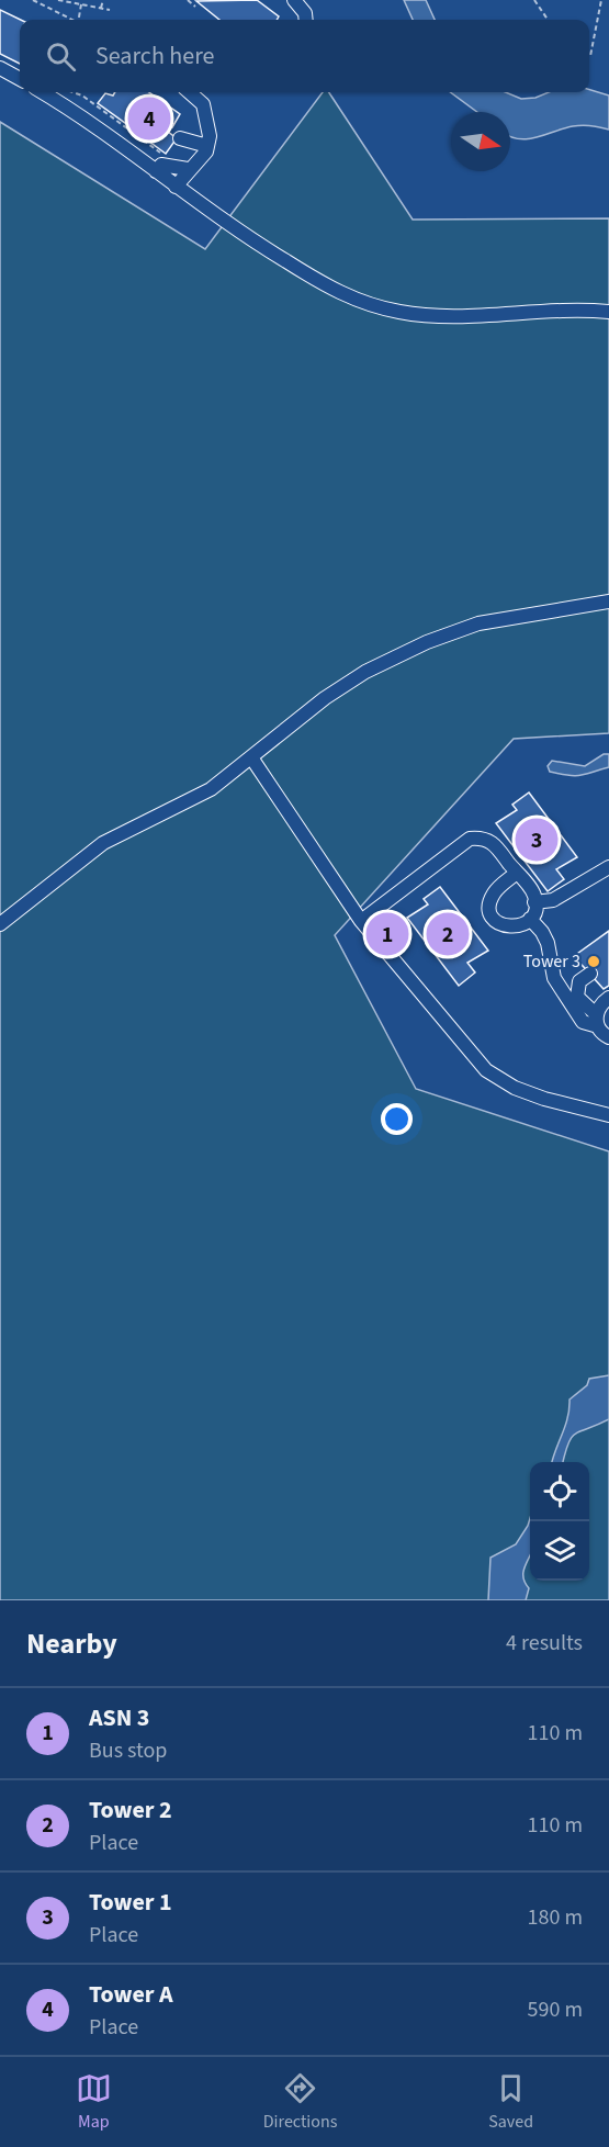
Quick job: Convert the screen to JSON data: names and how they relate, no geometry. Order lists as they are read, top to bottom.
{
  "places": ["Tower 3"],
  "north": "right",
  "page": {
    "search": "Search here",
    "pins": [
      "4",
      "3",
      "1",
      "2"
    ],
    "heading": ["Nearby", "4 results"],
    "list": [
      {
        "mark": "1",
        "name": "ASN 3",
        "note": "Bus stop",
        "value": "110 m"
      },
      {
        "mark": "2",
        "name": "Tower 2",
        "note": "Place",
        "value": "110 m"
      },
      {
        "mark": "3",
        "name": "Tower 1",
        "note": "Place",
        "value": "180 m"
      },
      {
        "mark": "4",
        "name": "Tower A",
        "note": "Place",
        "value": "590 m"
      }
    ],
    "nav": ["Map", "Directions", "Saved"]
  }
}
